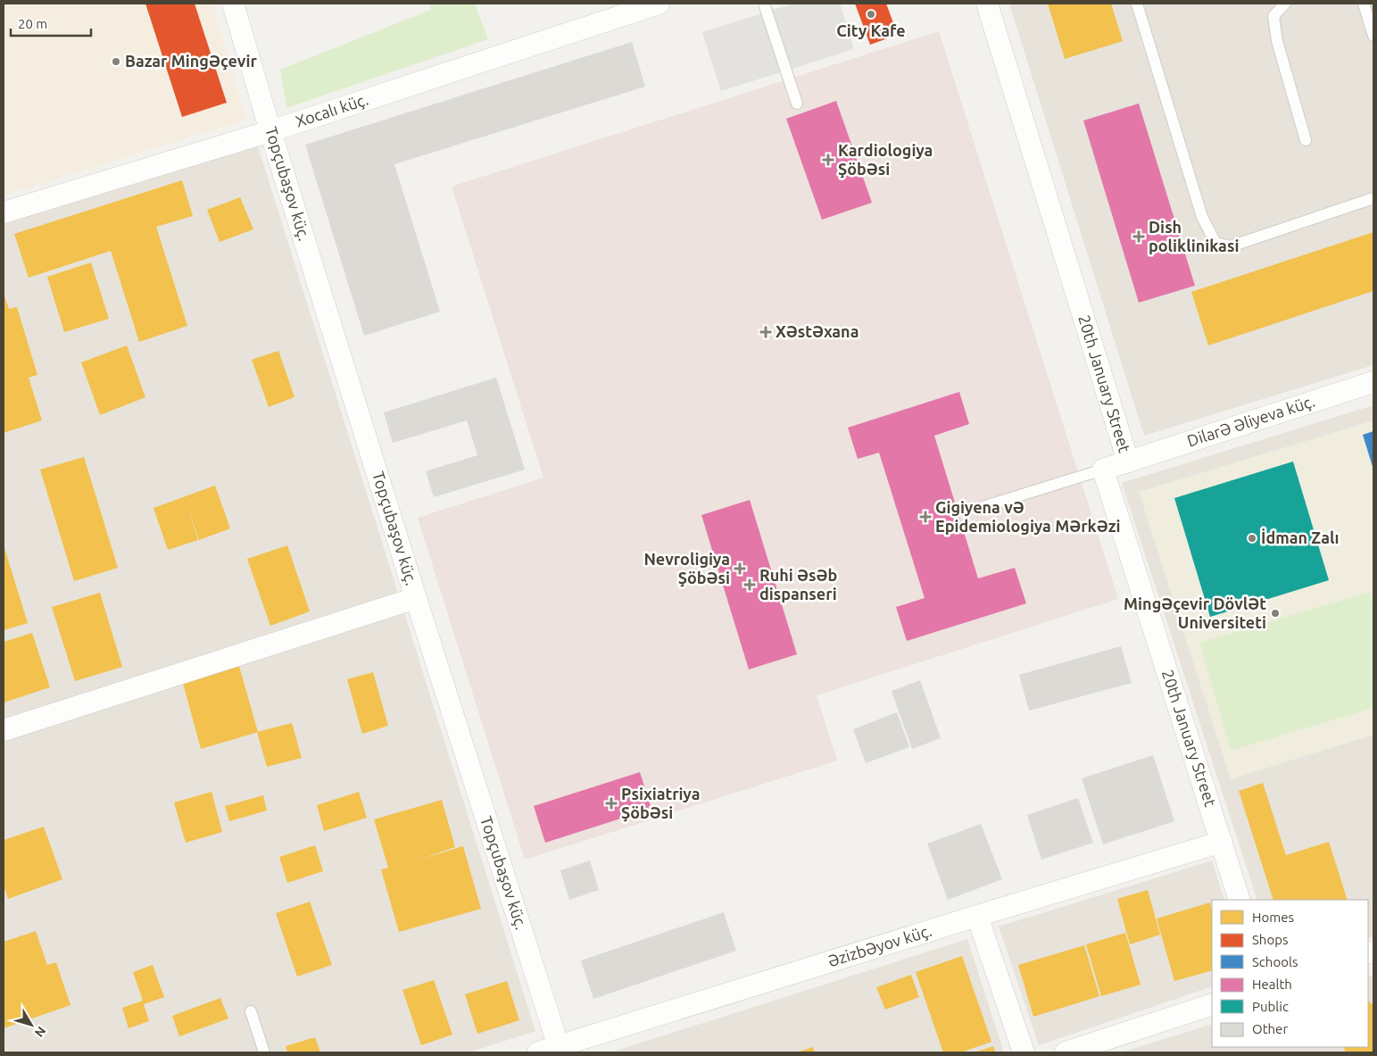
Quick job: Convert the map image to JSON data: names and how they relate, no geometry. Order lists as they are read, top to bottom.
{
  "streets": {
    "street": [
      "Xocalı küç.",
      "Topçubaşov küç.",
      "20th January Street",
      "Dilarə Əliyeva küç.",
      "Əzizbəyov küç."
    ]
  },
  "crossings": [
    ["Xocalı küç.", "Topçubaşov küç."],
    ["Topçubaşov küç.", "Əzizbəyov küç."],
    ["20th January Street", "Dilarə Əliyeva küç."],
    ["20th January Street", "Əzizbəyov küç."]
  ],
  "places": {
    "other": [
      "City Kafe",
      "Bazar Mingəçevir",
      "İdman Zalı",
      "Mingəçevir Dövlət Universiteti"
    ],
    "health": [
      "Kardiologiya Şöbəsi",
      "Dish poliklinikasi",
      "Xəstəxana",
      "Gigiyena və Epidemiologiya Mərkəzi",
      "Nevroligiya Şöbəsi",
      "Ruhi əsəb dispanseri",
      "Psixiatriya Şöbəsi"
    ]
  },
  "legend": [
    "Homes",
    "Shops",
    "Schools",
    "Health",
    "Public",
    "Other"
  ],
  "scale_bar": "20 m",
  "north": "bottom right"
}
